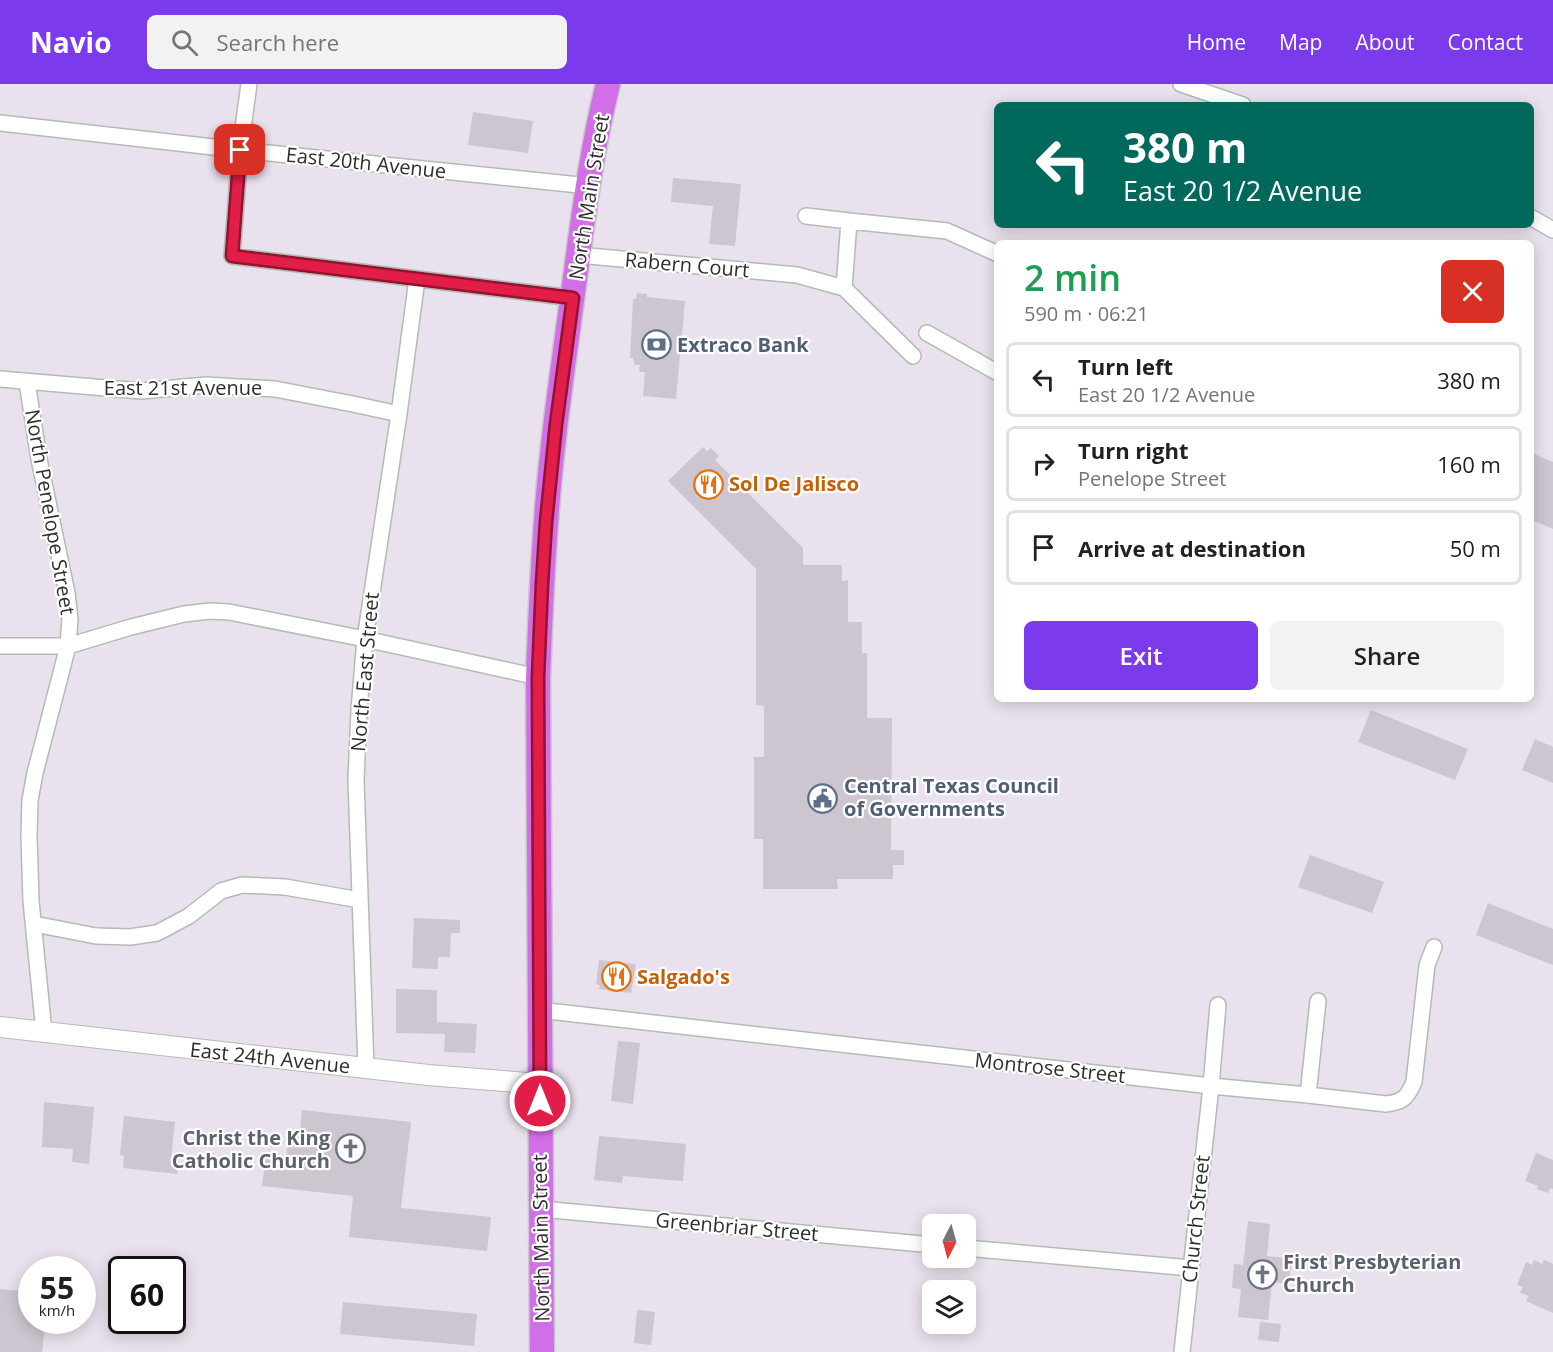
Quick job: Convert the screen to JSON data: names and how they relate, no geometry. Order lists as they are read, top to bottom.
{
  "streets": {
    "main road": ["North Main Street"],
    "street": [
      "East 20th Avenue",
      "Rabern Court",
      "East 21st Avenue",
      "North Penelope Street",
      "North East Street",
      "East 24th Avenue",
      "Montrose Street",
      "Church Street",
      "Greenbriar Street"
    ]
  },
  "crossings": [
    ["East 20th Avenue", "North Main Street"],
    ["North Main Street", "Rabern Court"],
    ["North Main Street", "East 24th Avenue"],
    ["North Main Street", "Montrose Street"],
    ["North Main Street", "Greenbriar Street"],
    ["East 21st Avenue", "North Penelope Street"],
    ["East 21st Avenue", "North East Street"],
    ["North Penelope Street", "East 24th Avenue"],
    ["North East Street", "East 24th Avenue"],
    ["Montrose Street", "Church Street"]
  ],
  "places": {
    "bank": ["Extraco Bank"],
    "restaurant": ["Sol De Jalisco", "Salgado's"],
    "public building": ["Central Texas Council of Governments"],
    "church": ["Christ the King Catholic Church", "First Presbyterian Church"]
  },
  "north": "bottom",
  "page": {
    "header": "Navio",
    "search": "Search here",
    "nav": [
      "Home",
      "Map",
      "About",
      "Contact"
    ],
    "turn": ["380 m", "East 20 1/2 Avenue"],
    "heading": ["2 min", "590 m · 06:21"],
    "list": [
      {
        "name": "Turn left",
        "note": "East 20 1/2 Avenue",
        "value": "380 m"
      },
      {
        "name": "Turn right",
        "note": "Penelope Street",
        "value": "160 m"
      },
      {
        "name": "Arrive at destination",
        "value": "50 m"
      }
    ],
    "buttons": ["Exit", "Share"],
    "speed": "55 km/h",
    "limit": "60"
  }
}
